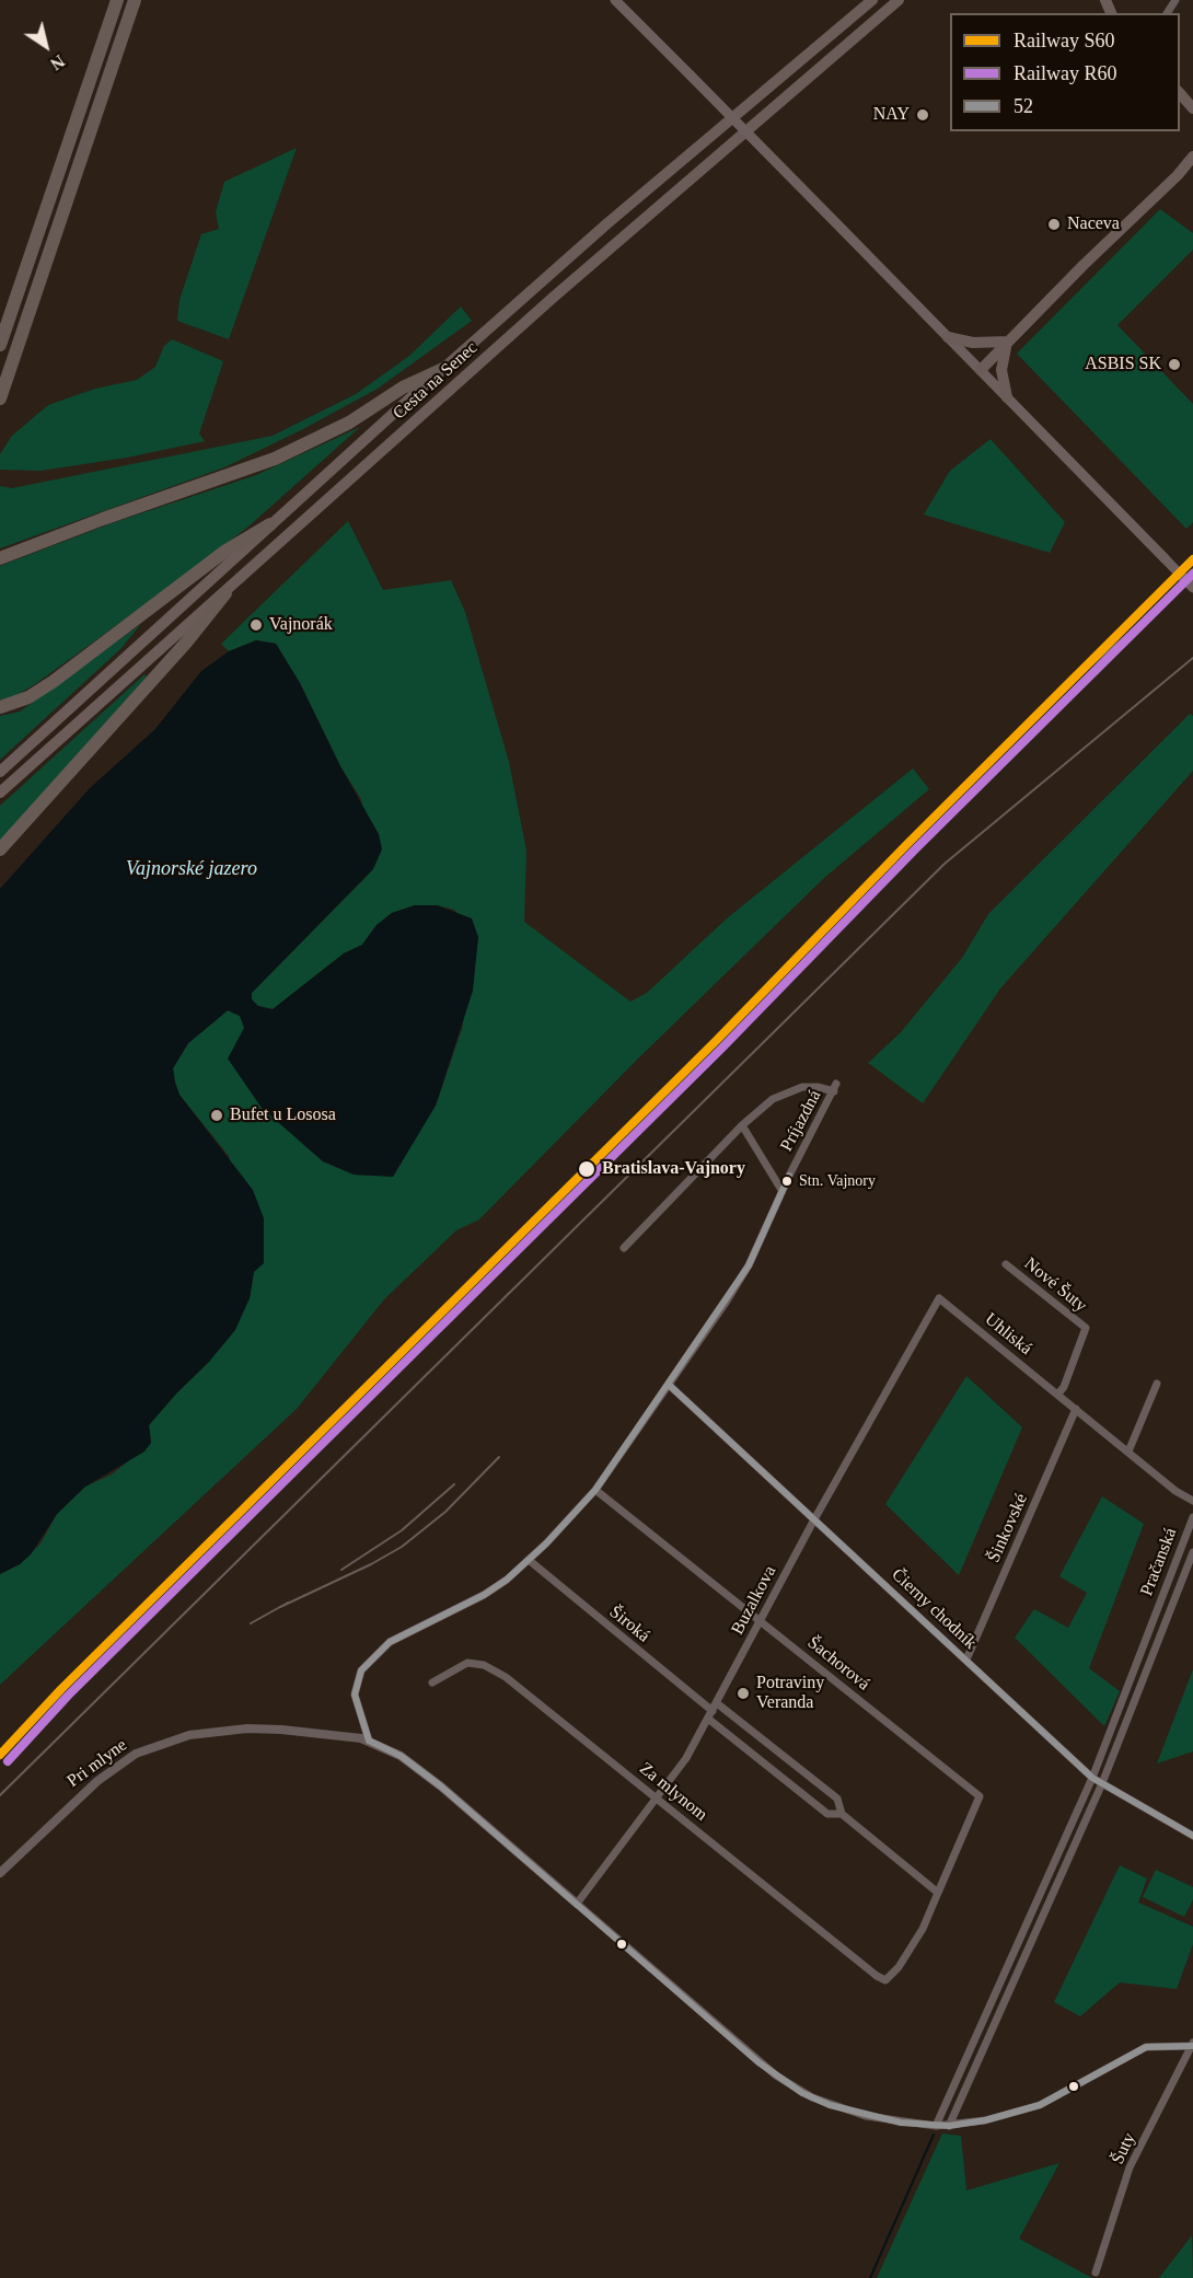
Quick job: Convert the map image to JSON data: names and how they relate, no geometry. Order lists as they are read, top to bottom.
{
  "streets": {
    "main road": ["Cesta na Senec"],
    "street": [
      "Príjazdná",
      "Nové Šuty",
      "Uhliská",
      "Šinkovské",
      "Pračanská",
      "Buzalkova",
      "Čierny chodník",
      "Široká",
      "Šachorová",
      "Pri mlyne",
      "Za mlynom",
      "Šuty"
    ]
  },
  "crossings": [
    ["Príjazdná", "Čierny chodník"],
    ["Príjazdná", "Široká"],
    ["Príjazdná", "Šachorová"],
    ["Príjazdná", "Pri mlyne"],
    ["Nové Šuty", "Uhliská"],
    ["Uhliská", "Šinkovské"],
    ["Uhliská", "Buzalkova"],
    ["Šinkovské", "Čierny chodník"],
    ["Pračanská", "Čierny chodník"],
    ["Pračanská", "Pri mlyne"],
    ["Buzalkova", "Čierny chodník"],
    ["Buzalkova", "Široká"],
    ["Buzalkova", "Šachorová"],
    ["Buzalkova", "Pri mlyne"],
    ["Buzalkova", "Za mlynom"],
    ["Široká", "Šachorová"],
    ["Široká", "Za mlynom"],
    ["Šachorová", "Za mlynom"],
    ["Pri mlyne", "Šuty"]
  ],
  "water": ["Vajnorské jazero"],
  "places": [
    "NAY",
    "Naceva",
    "ASBIS SK",
    "Vajnorák",
    "Bufet u Lososa",
    "Bratislava-Vajnory",
    "Stn. Vajnory",
    "Potraviny Veranda"
  ],
  "lines": ["rail line S60", "rail line R60", "transit line 52"],
  "legend": ["Railway S60", "Railway R60", "52"],
  "north": "bottom right"
}
